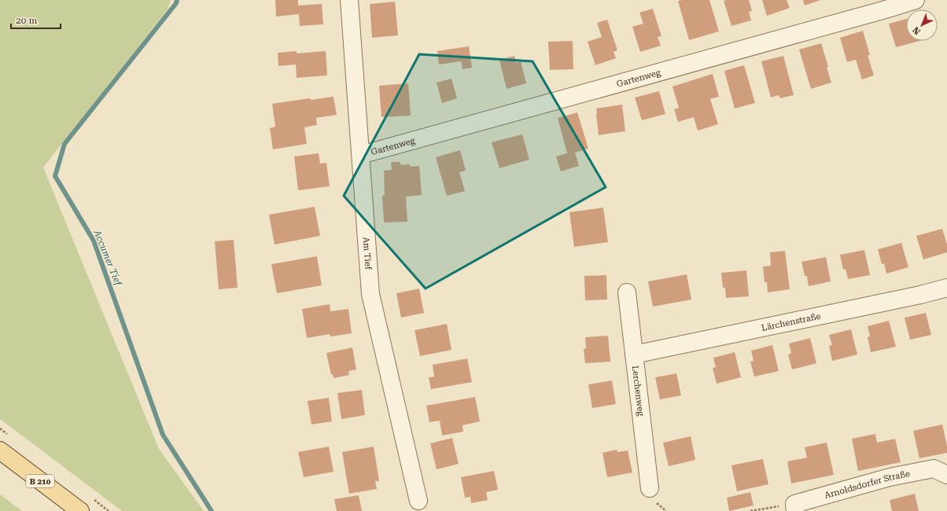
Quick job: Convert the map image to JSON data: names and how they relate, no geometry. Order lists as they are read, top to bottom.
{
  "streets": {
    "main road": ["B 210"],
    "street": [
      "Gartenweg",
      "Am Tief",
      "Lärchenstraße",
      "Lerchenweg",
      "Arnoldsdorfer Straße"
    ]
  },
  "crossings": [
    ["Gartenweg", "Am Tief"],
    ["Lärchenstraße", "Lerchenweg"]
  ],
  "water": ["Accumer Tief"],
  "scale_bar": "20 m",
  "north": "bottom left"
}
